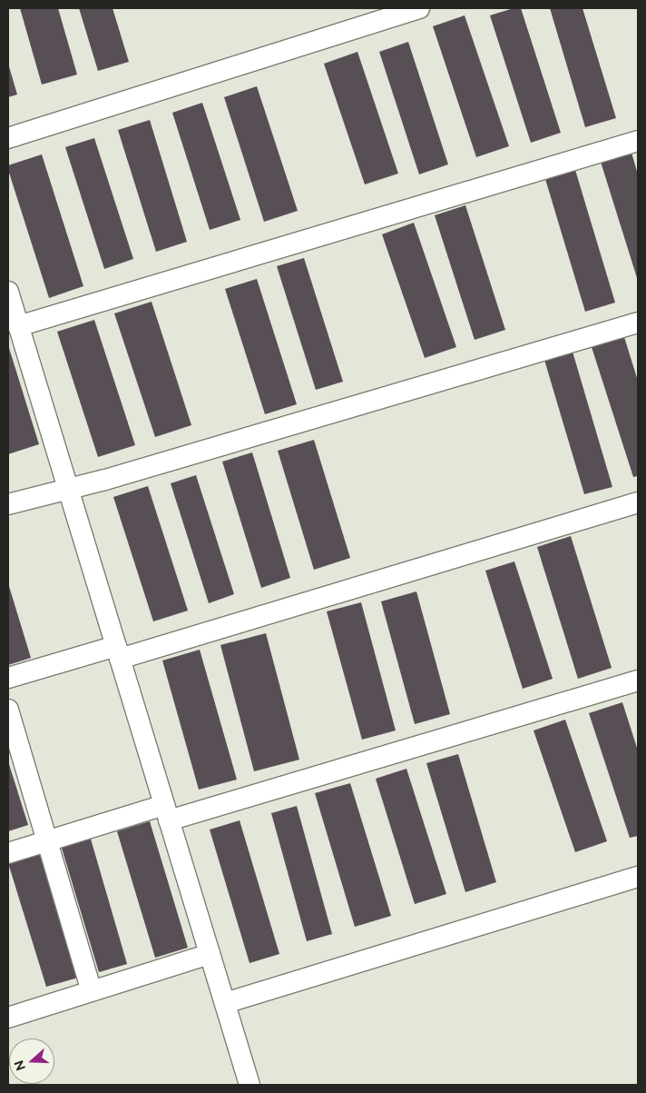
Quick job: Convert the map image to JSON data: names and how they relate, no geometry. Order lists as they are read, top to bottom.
{
  "north": "left"
}
